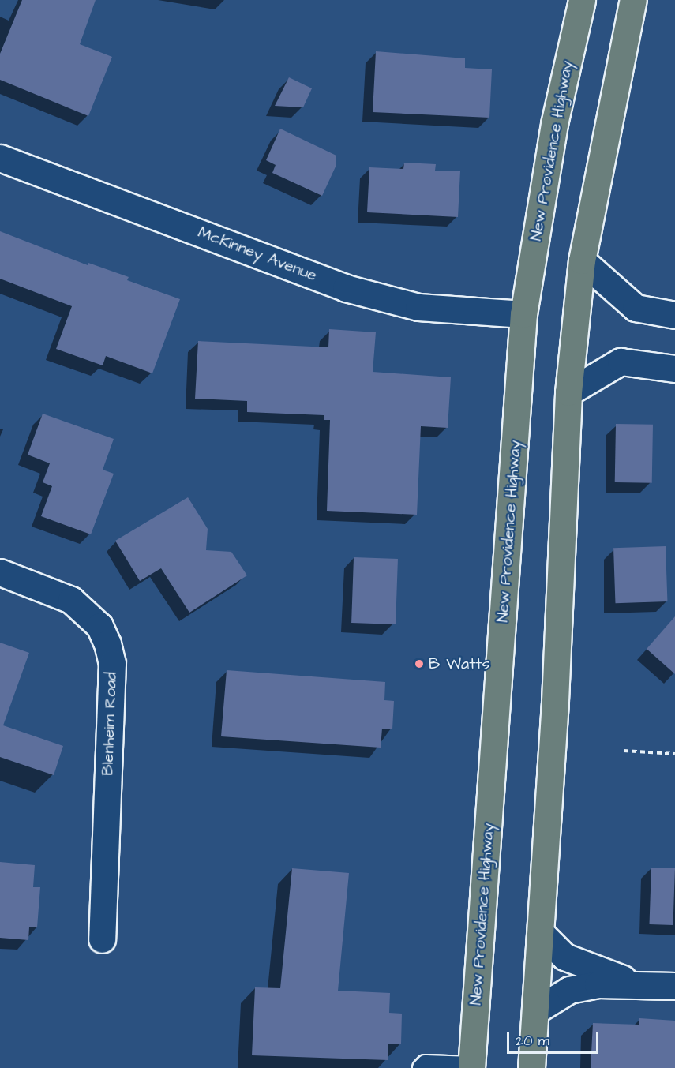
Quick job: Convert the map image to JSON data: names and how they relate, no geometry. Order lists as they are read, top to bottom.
{
  "streets": {
    "highway": ["New Providence Highway"],
    "street": ["McKinney Avenue", "Blenheim Road"]
  },
  "crossings": [
    ["New Providence Highway", "McKinney Avenue"]
  ],
  "places": ["B Watts"],
  "scale_bar": "20 m"
}
